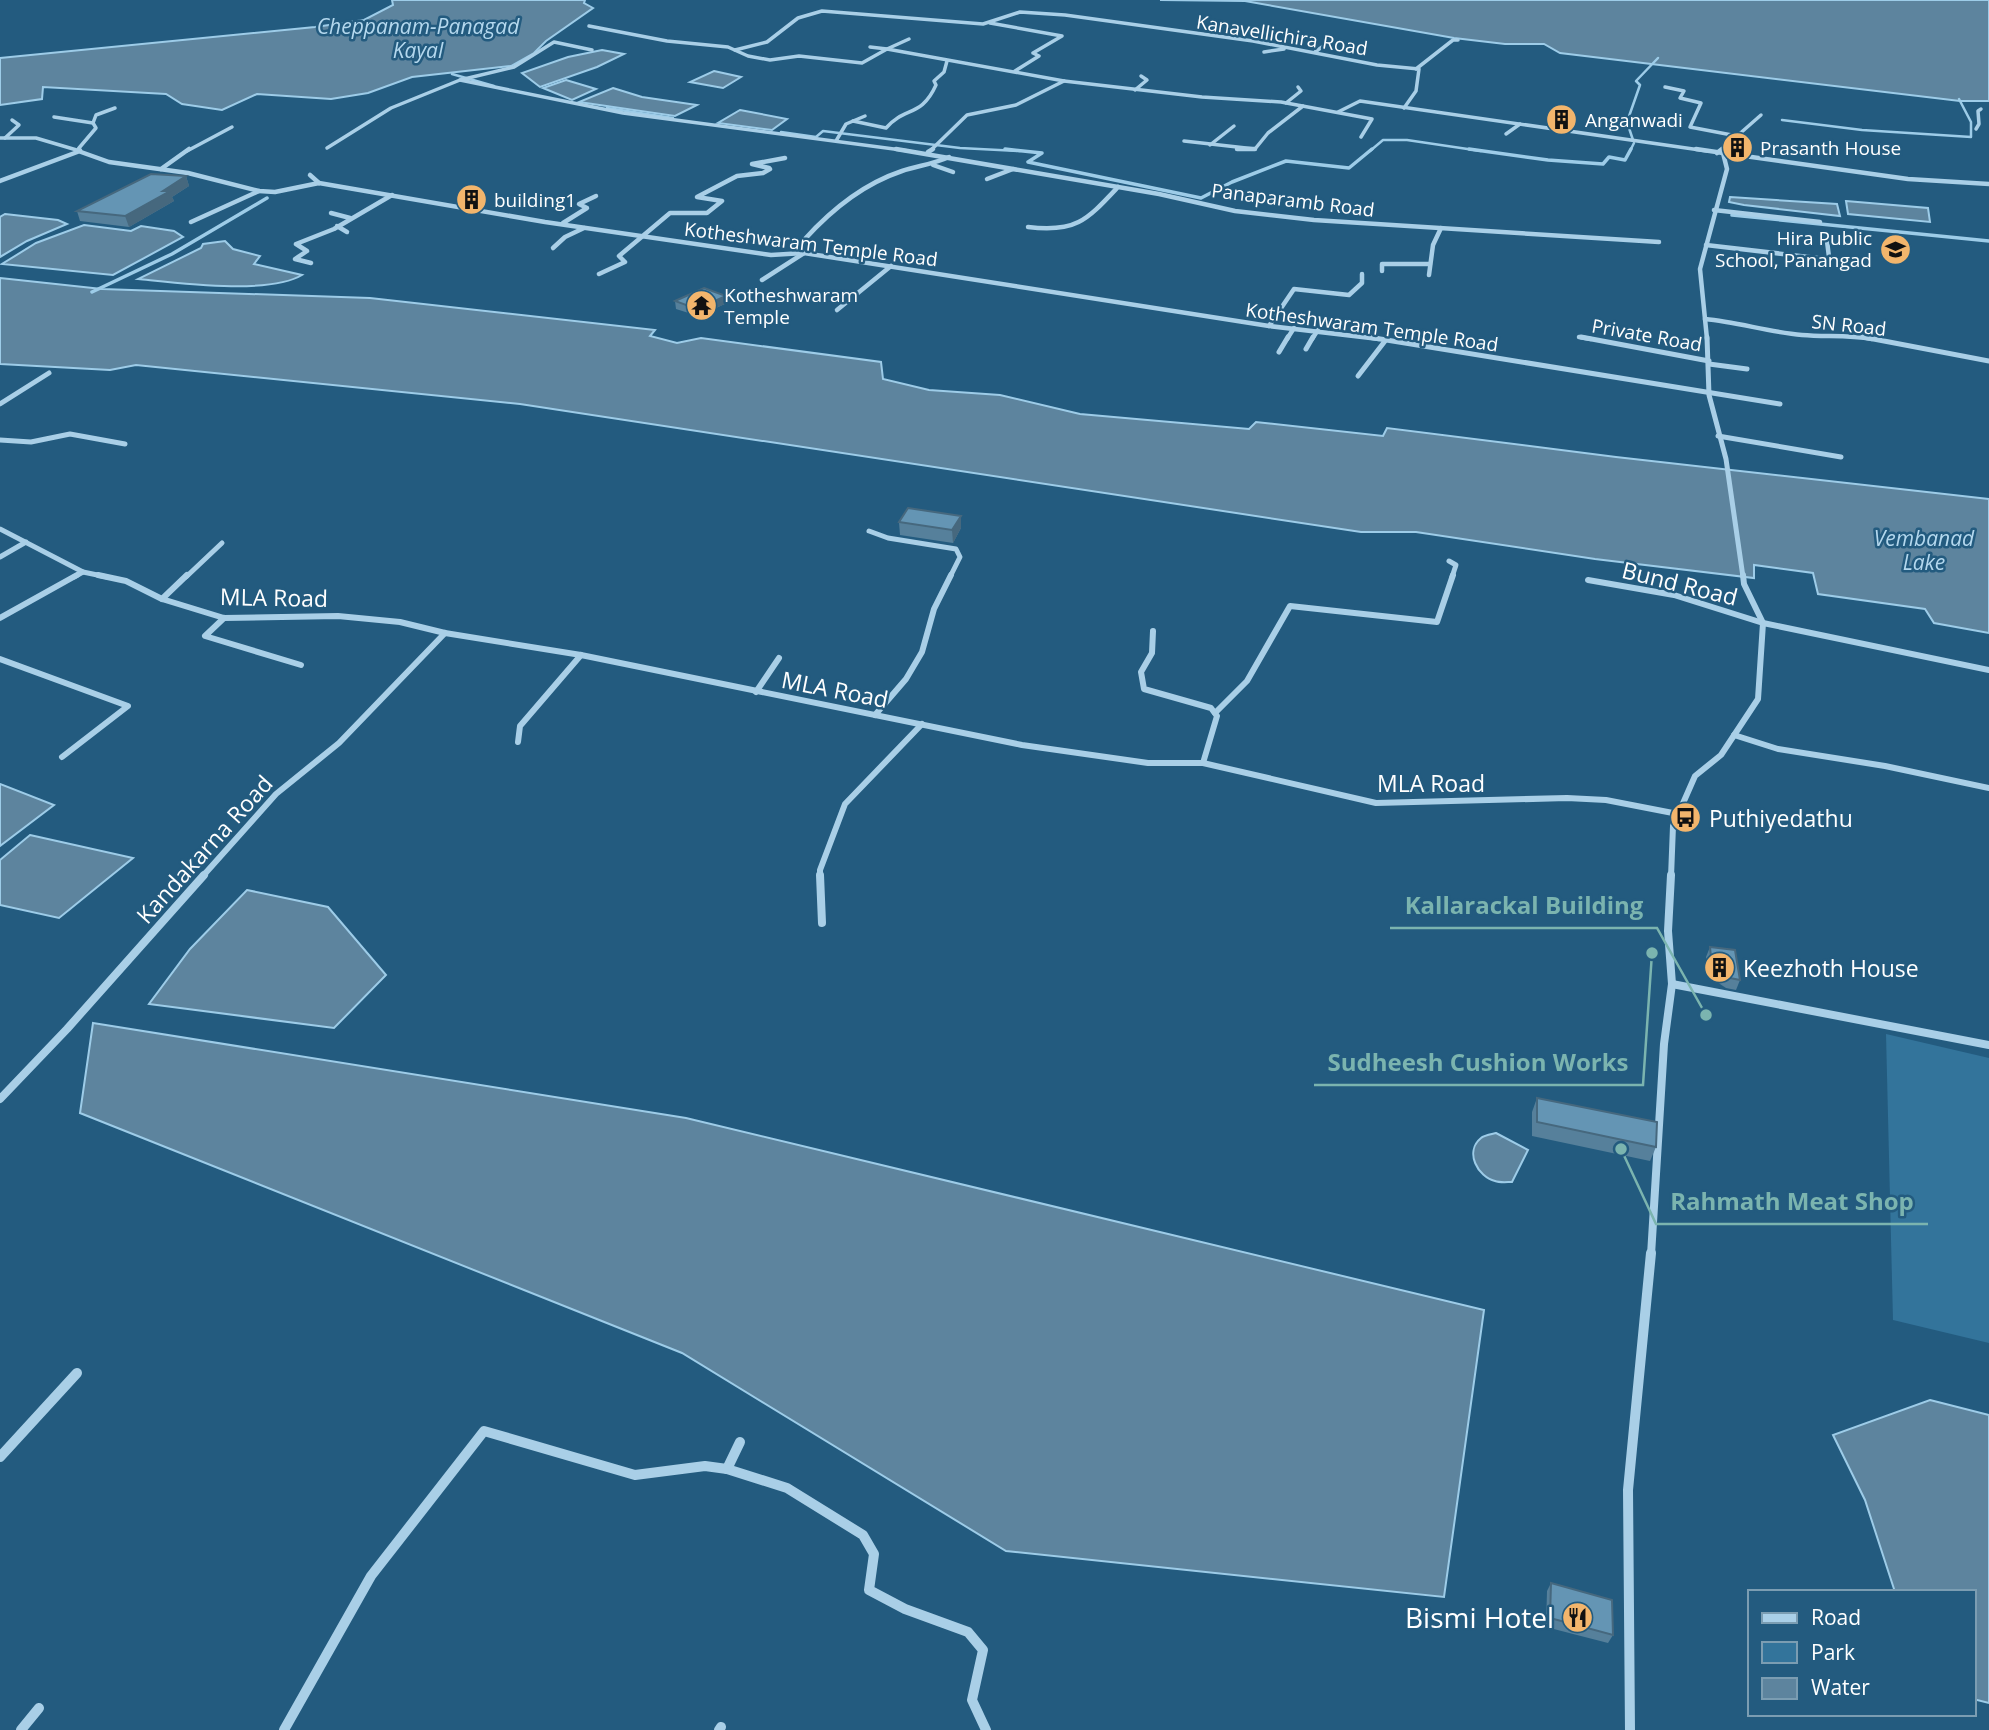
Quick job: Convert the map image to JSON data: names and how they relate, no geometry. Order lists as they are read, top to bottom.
{
  "streets": {
    "street": [
      "Kanavellichira Road",
      "Panaparamb Road",
      "Kotheshwaram Temple Road",
      "SN Road",
      "Private Road",
      "Bund Road",
      "MLA Road",
      "Kandakarna Road"
    ]
  },
  "crossings": [
    ["MLA Road", "Kandakarna Road"]
  ],
  "water": ["Cheppanam-Panagad Kayal", "Vembanad Lake"],
  "places": {
    "building": [
      "Anganwadi",
      "Prasanth House",
      "building1",
      "Keezhoth House"
    ],
    "school or university": ["Hira Public School, Panangad"],
    "temple": ["Kotheshwaram Temple"],
    "bus stop": ["Puthiyedathu"],
    "other": ["Sudheesh Cushion Works", "Kallarackal Building", "Rahmath Meat Shop"],
    "restaurant": ["Bismi Hotel"]
  },
  "legend": ["Road", "Park", "Water"]
}
